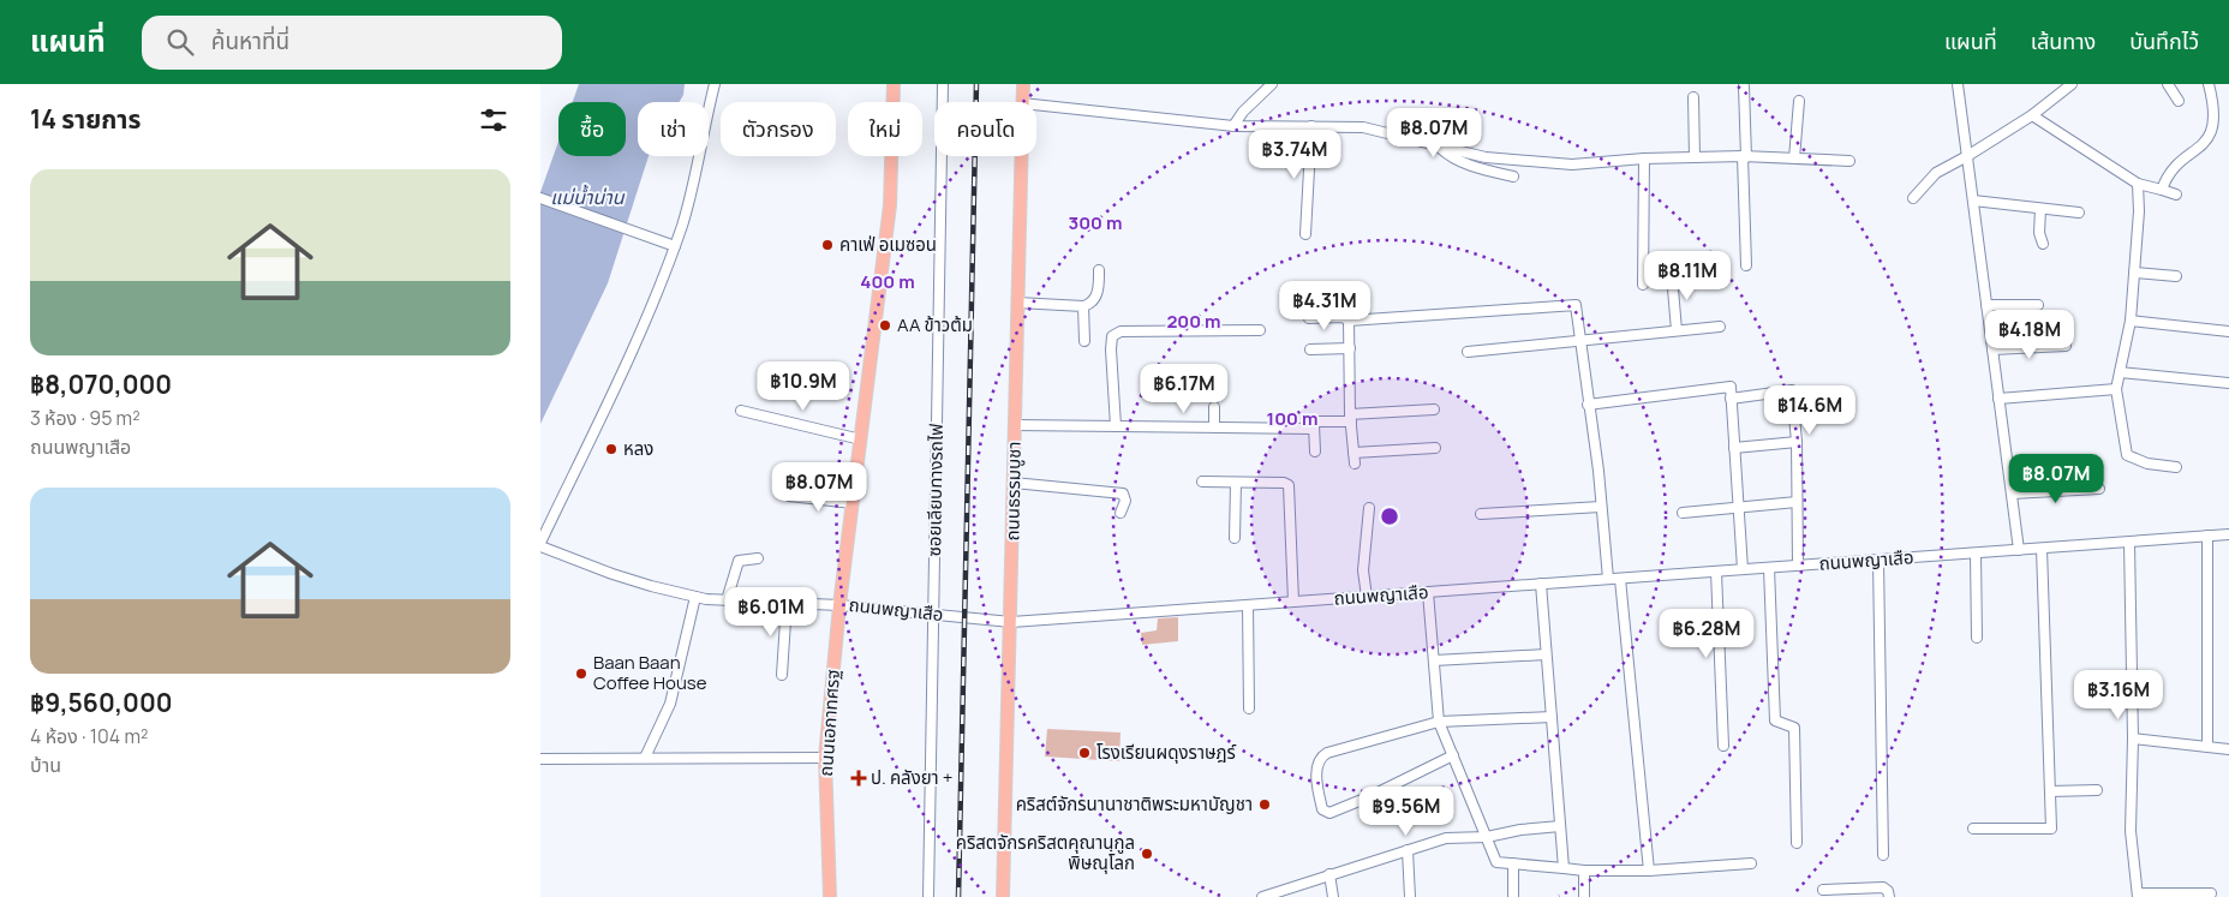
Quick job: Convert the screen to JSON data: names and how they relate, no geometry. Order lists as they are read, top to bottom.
{
  "streets": {
    "main road": ["ถนนธรรมบูชา", "ถนนเอกาทศรฐ"],
    "street": ["ซอยเลียบทางรถไฟ", "ถนนพญาเสือ"]
  },
  "crossings": [
    ["ซอยเลียบทางรถไฟ", "ถนนพญาเสือ"],
    ["ถนนธรรมบูชา", "ถนนพญาเสือ"],
    ["ถนนพญาเสือ", "ถนนเอกาทศรฐ"]
  ],
  "water": ["แม่น้ำน่าน"],
  "places": {
    "other": [
      "คาเฟ่ อเมซอน",
      "AA ข้าวต้ม",
      "หลง",
      "Baan Baan Coffee House",
      "โรงเรียนผดุงราษฎร์",
      "คริสต์จักรนานาชาติพระมหาบัญชา",
      "คริสตจักรคริสตคุณานุกูล พิษณุโลก"
    ],
    "health": ["ป. คลังยา +"]
  },
  "page": {
    "header": "แผนที่",
    "search": "ค้นหาที่นี่",
    "nav": ["แผนที่", "เส้นทาง", "บันทึกไว้"],
    "heading": "14 รายการ",
    "chip": [
      "ซื้อ",
      "เช่า",
      "ตัวกรอง",
      "ใหม่",
      "คอนโด"
    ],
    "price": [
      "฿8.07M",
      "฿3.74M",
      "฿8.11M",
      "฿4.31M",
      "฿4.18M",
      "฿10.9M",
      "฿6.17M",
      "฿14.6M",
      "฿8.07M",
      "฿8.07M",
      "฿6.01M",
      "฿6.28M",
      "฿3.16M",
      "฿9.56M"
    ],
    "list": [
      {
        "name": "฿8,070,000",
        "note": "3 ห้อง · 95 m² · ถนนพญาเสือ"
      },
      {
        "name": "฿9,560,000",
        "note": "4 ห้อง · 104 m² · บ้าน"
      }
    ]
  },
  "rings": [
    "300 m",
    "400 m",
    "200 m",
    "100 m"
  ]
}
